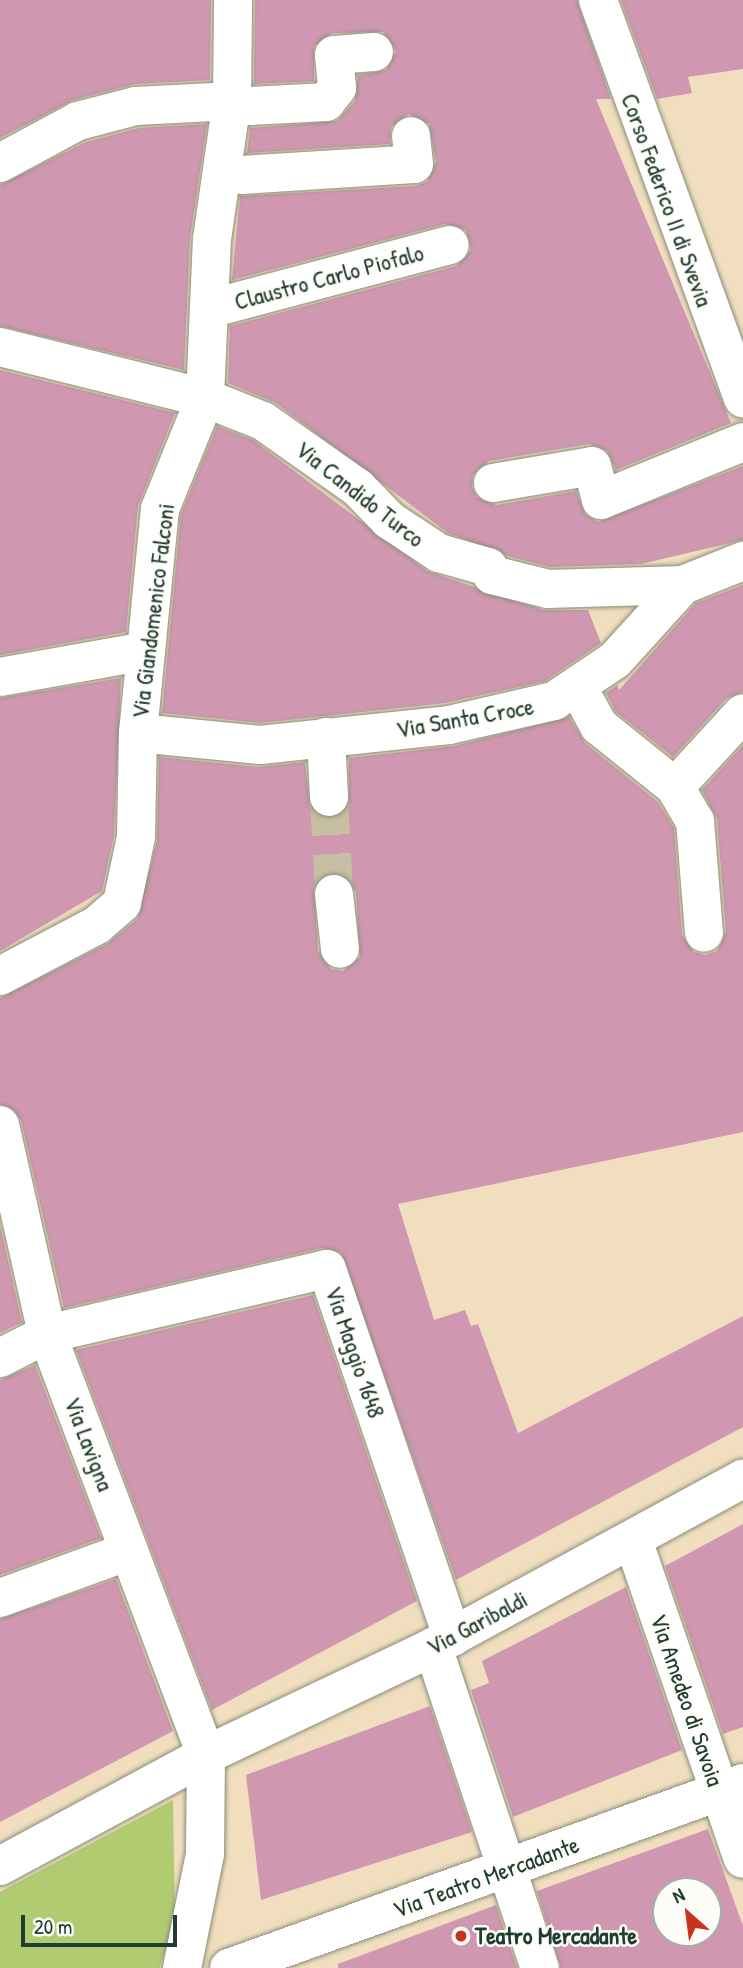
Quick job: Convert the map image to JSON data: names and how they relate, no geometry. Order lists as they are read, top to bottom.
{
  "streets": {
    "street": [
      "Corso Federico II di Svevia",
      "Claustro Carlo Piofalo",
      "Via Candido Turco",
      "Via Giandomenico Falconi",
      "Via Santa Croce",
      "Via Maggio 1648",
      "Via Lavigna",
      "Via Garibaldi",
      "Via Amedeo di Savoia",
      "Via Teatro Mercadante"
    ]
  },
  "crossings": [
    ["Claustro Carlo Piofalo", "Via Giandomenico Falconi"],
    ["Via Candido Turco", "Via Giandomenico Falconi"],
    ["Via Candido Turco", "Via Santa Croce"],
    ["Via Giandomenico Falconi", "Via Santa Croce"],
    ["Via Maggio 1648", "Via Lavigna"],
    ["Via Maggio 1648", "Via Garibaldi"],
    ["Via Lavigna", "Via Garibaldi"],
    ["Via Garibaldi", "Via Amedeo di Savoia"],
    ["Via Amedeo di Savoia", "Via Teatro Mercadante"]
  ],
  "places": ["Teatro Mercadante"],
  "scale_bar": "20 m",
  "north": "top left"
}
